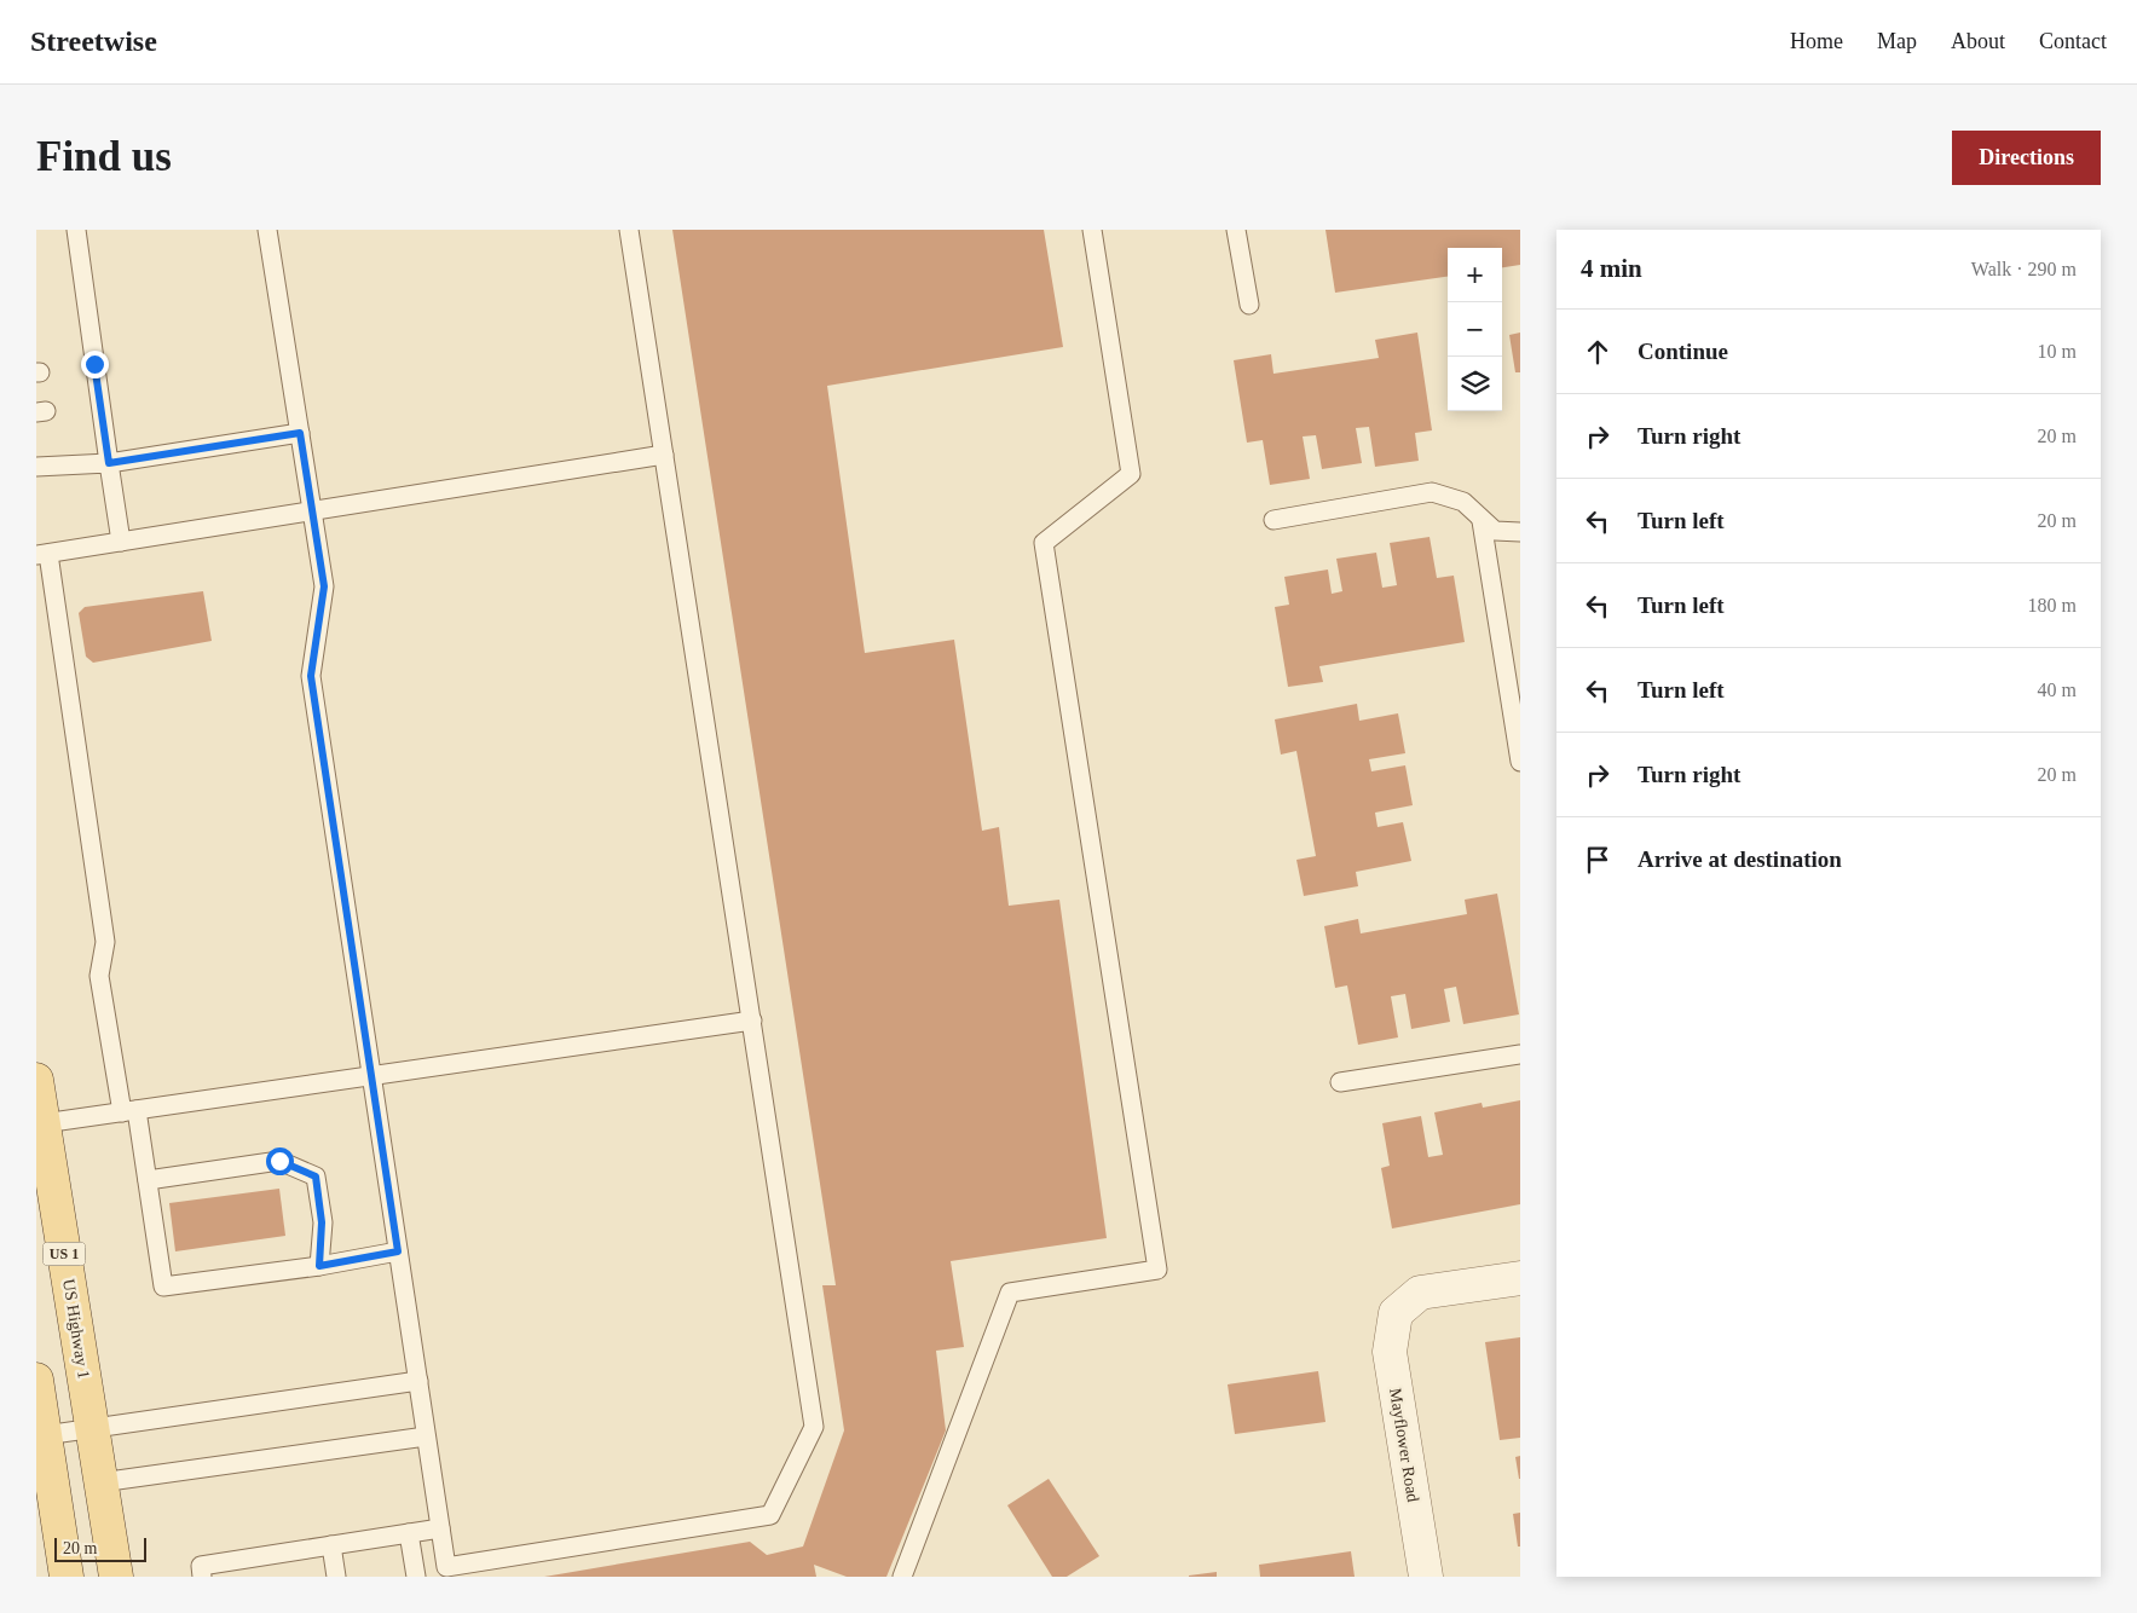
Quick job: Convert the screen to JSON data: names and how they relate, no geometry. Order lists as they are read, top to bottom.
{
  "streets": {
    "main road": ["US 1", "US Highway 1"],
    "street": ["Mayflower Road"]
  },
  "scale_bar": "20 m",
  "page": {
    "header": "Streetwise",
    "nav": [
      "Home",
      "Map",
      "About",
      "Contact"
    ],
    "buttons": "Directions",
    "title": "Find us",
    "heading": ["4 min", "Walk · 290 m"],
    "map_buttons": ["+", "−"],
    "list": [
      ["Continue", "10 m"],
      ["Turn right", "20 m"],
      ["Turn left", "20 m"],
      ["Turn left", "180 m"],
      ["Turn left", "40 m"],
      ["Turn right", "20 m"],
      "Arrive at destination"
    ],
    "scale": "20 m"
  }
}
